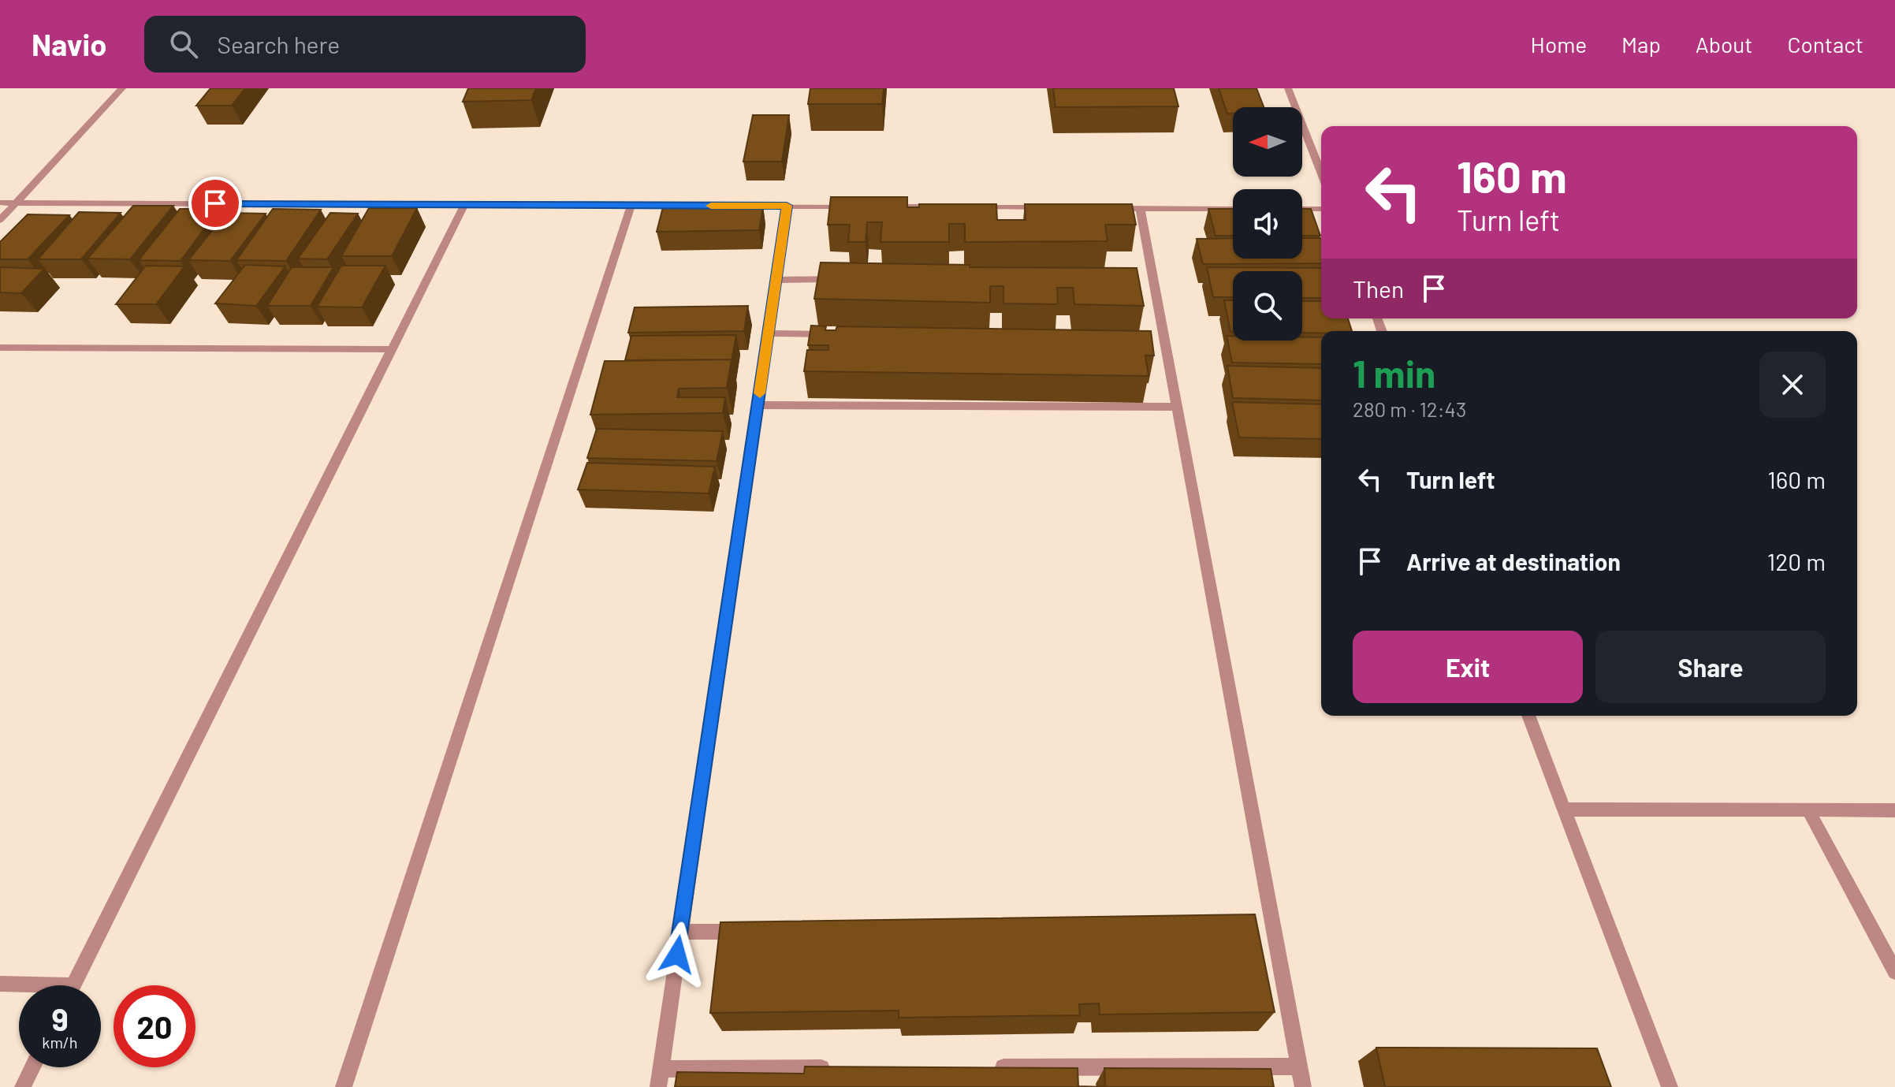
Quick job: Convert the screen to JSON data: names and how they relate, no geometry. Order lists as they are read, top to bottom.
{
  "north": "left",
  "page": {
    "header": "Navio",
    "search": "Search here",
    "nav": [
      "Home",
      "Map",
      "About",
      "Contact"
    ],
    "turn": ["160 m", "Turn left"],
    "then": "Then",
    "heading": ["1 min", "280 m · 12:43"],
    "list": [
      {
        "name": "Turn left",
        "value": "160 m"
      },
      {
        "name": "Arrive at destination",
        "value": "120 m"
      }
    ],
    "buttons": ["Exit", "Share"],
    "speed": "9 km/h",
    "limit": "20"
  }
}
